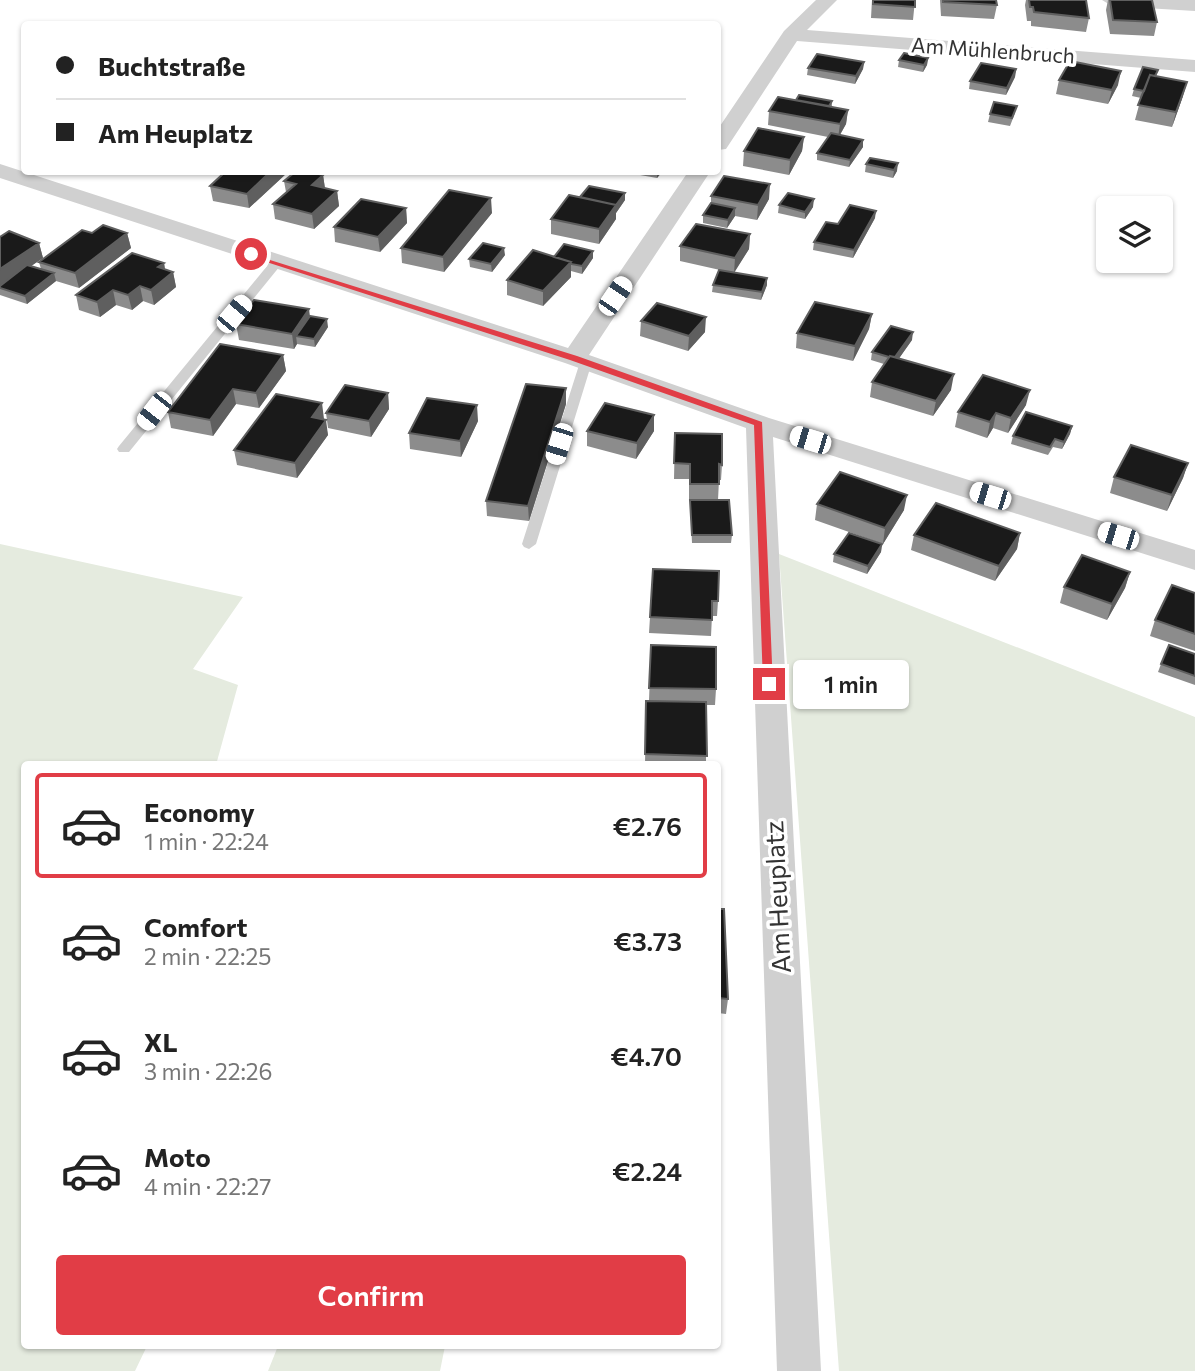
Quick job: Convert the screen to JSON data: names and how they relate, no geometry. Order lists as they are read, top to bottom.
{
  "streets": {
    "street": ["Am Mühlenbruch", "Am Heuplatz"]
  },
  "page": {
    "banner": ["Buchtstraße", "Am Heuplatz"],
    "bubble": "1 min",
    "list": [
      {
        "name": "Economy",
        "note": "1 min · 22:24",
        "value": "€2.76"
      },
      {
        "name": "Comfort",
        "note": "2 min · 22:25",
        "value": "€3.73"
      },
      {
        "name": "XL",
        "note": "3 min · 22:26",
        "value": "€4.70"
      },
      {
        "name": "Moto",
        "note": "4 min · 22:27",
        "value": "€2.24"
      }
    ],
    "buttons": "Confirm"
  }
}
